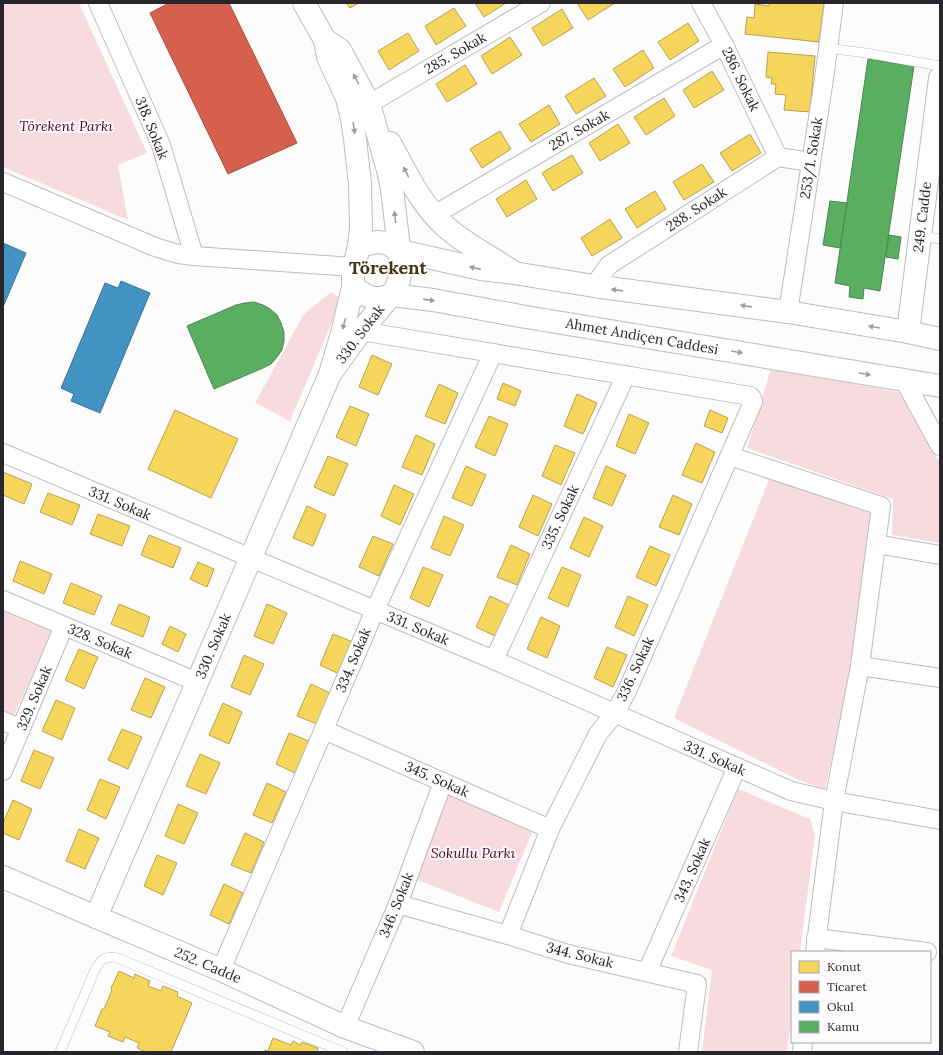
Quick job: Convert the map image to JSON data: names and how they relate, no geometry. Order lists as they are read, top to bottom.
{
  "streets": {
    "main road": [
      "249. Cadde",
      "330. Sokak",
      "Ahmet Andiçen Caddesi",
      "252. Cadde"
    ],
    "street": [
      "285. Sokak",
      "286. Sokak",
      "318. Sokak",
      "287. Sokak",
      "253/1. Sokak",
      "288. Sokak",
      "331. Sokak",
      "335. Sokak",
      "328. Sokak",
      "334. Sokak",
      "336. Sokak",
      "329. Sokak",
      "345. Sokak",
      "343. Sokak",
      "346. Sokak",
      "344. Sokak"
    ]
  },
  "crossings": [
    ["286. Sokak", "287. Sokak"],
    ["286. Sokak", "288. Sokak"],
    ["330. Sokak", "Ahmet Andiçen Caddesi"],
    ["330. Sokak", "331. Sokak"],
    ["330. Sokak", "328. Sokak"],
    ["330. Sokak", "252. Cadde"],
    ["331. Sokak", "335. Sokak"],
    ["331. Sokak", "334. Sokak"],
    ["331. Sokak", "336. Sokak"],
    ["331. Sokak", "343. Sokak"],
    ["335. Sokak", "336. Sokak"],
    ["328. Sokak", "329. Sokak"],
    ["334. Sokak", "345. Sokak"],
    ["334. Sokak", "252. Cadde"],
    ["336. Sokak", "345. Sokak"],
    ["336. Sokak", "344. Sokak"],
    ["345. Sokak", "346. Sokak"],
    ["343. Sokak", "344. Sokak"],
    ["346. Sokak", "344. Sokak"],
    ["346. Sokak", "252. Cadde"]
  ],
  "districts": ["Törekent"],
  "parks": ["Törekent Parkı", "Sokullu Parkı"],
  "legend": [
    "Konut",
    "Ticaret",
    "Okul",
    "Kamu"
  ]
}
